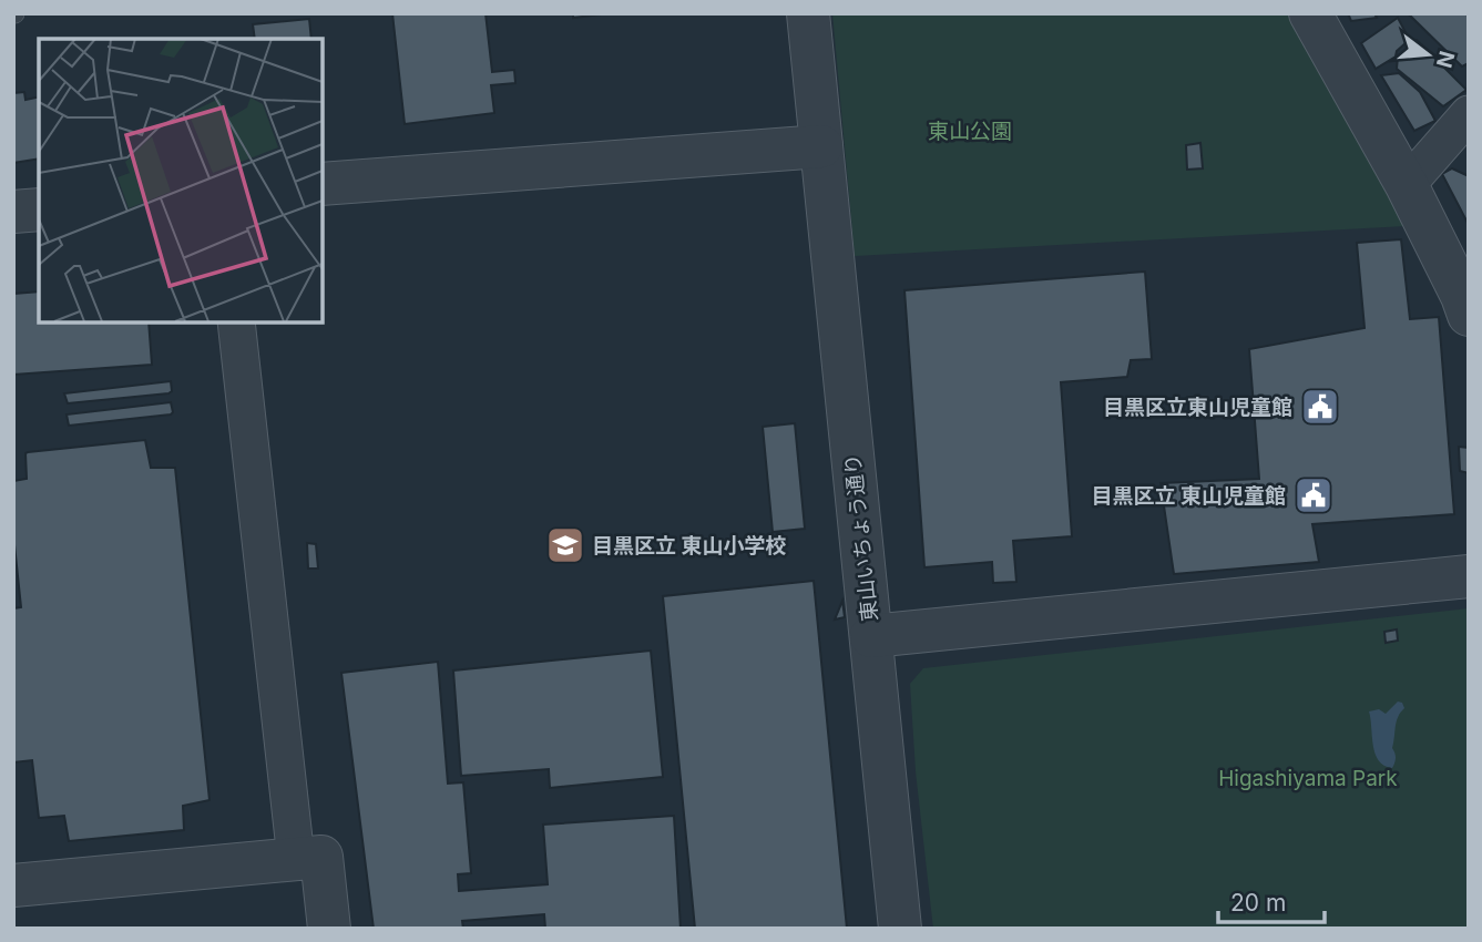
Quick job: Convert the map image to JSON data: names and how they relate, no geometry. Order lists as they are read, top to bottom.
{
  "streets": {
    "street": ["東山いちょう通り"]
  },
  "parks": ["東山公園", "Higashiyama Park"],
  "places": {
    "public building": ["目黒区立東山児童館", "目黒区立 東山児童館"],
    "school or university": ["目黒区立 東山小学校"]
  },
  "scale_bar": "20 m",
  "north": "right"
}
